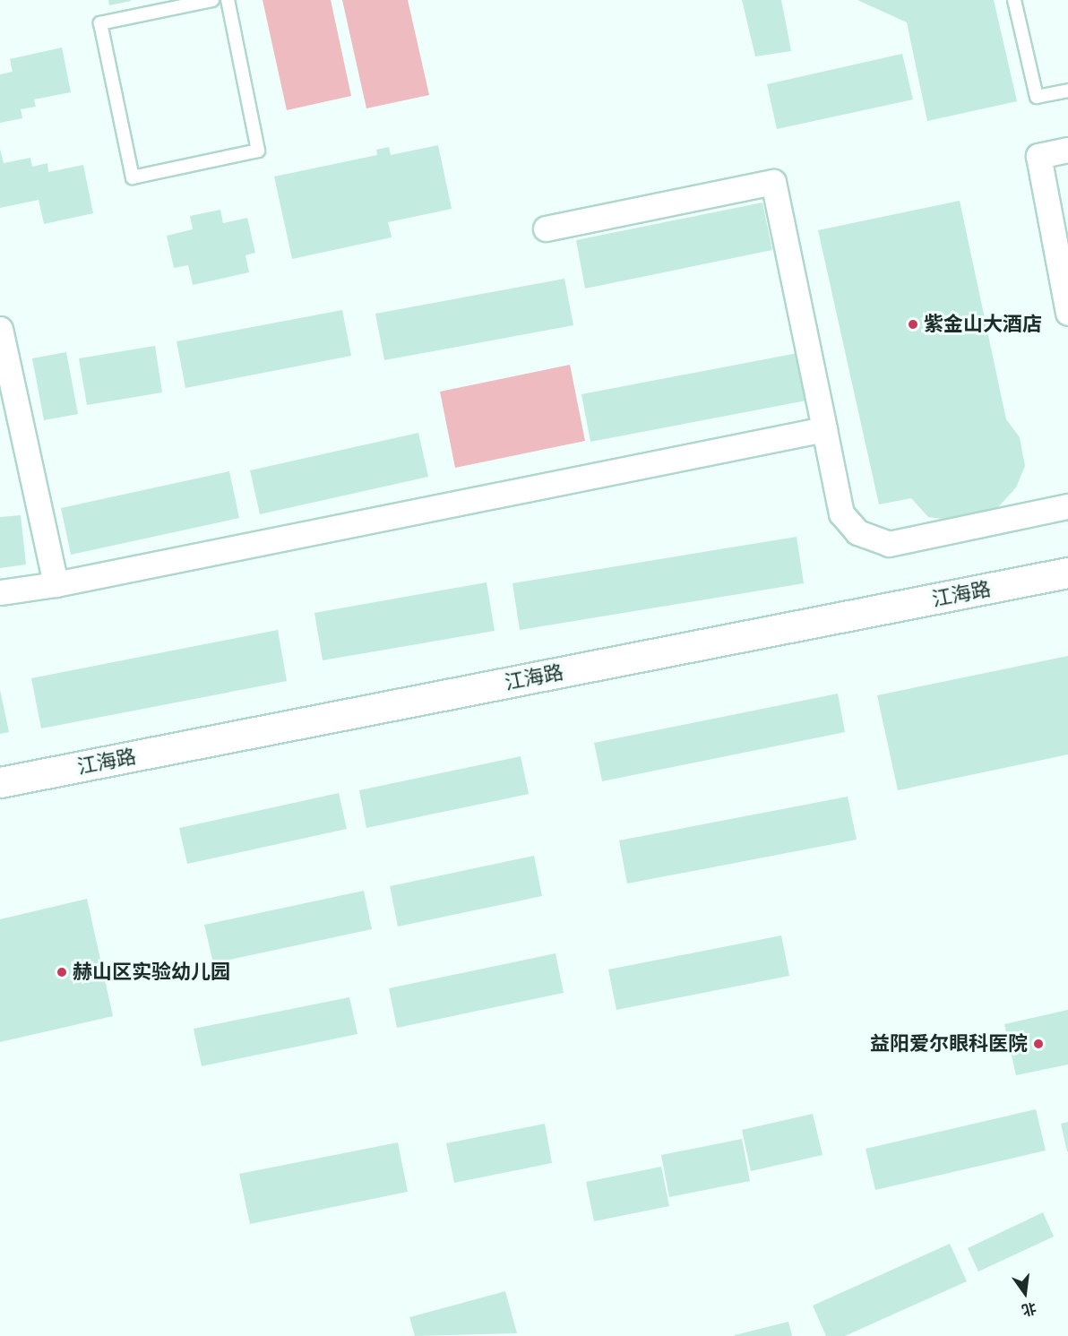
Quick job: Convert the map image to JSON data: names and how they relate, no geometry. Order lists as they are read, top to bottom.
{
  "streets": {
    "street": ["江海路"]
  },
  "places": ["紫金山大酒店", "赫山区实验幼儿园", "益阳爱尔眼科医院"],
  "north": "bottom"
}
